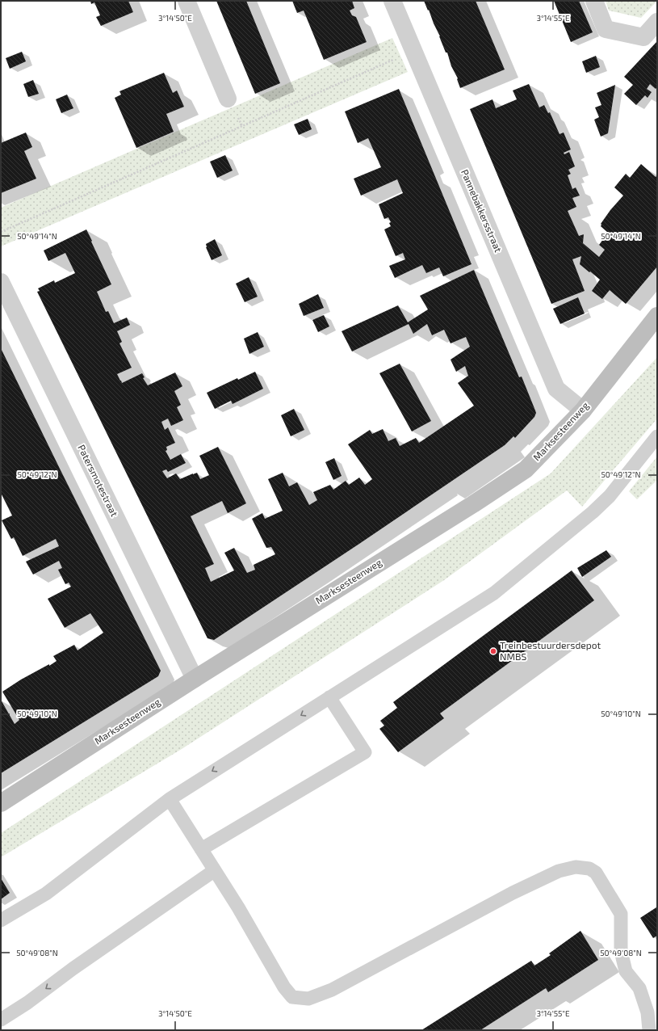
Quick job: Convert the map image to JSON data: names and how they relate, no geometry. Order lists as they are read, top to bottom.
{
  "streets": {
    "street": ["Pannebakkersstraat", "Marksesteenweg", "Patersmotestraat"]
  },
  "crossings": [
    ["Pannebakkersstraat", "Marksesteenweg"],
    ["Marksesteenweg", "Patersmotestraat"]
  ],
  "places": ["Treinbestuurdersdepot NMBS"],
  "coordinates": [
    "3°14'50\"E",
    "3°14'55\"E",
    "50°49'14\"N",
    "50°49'12\"N",
    "50°49'10\"N",
    "50°49'08\"N"
  ]
}
